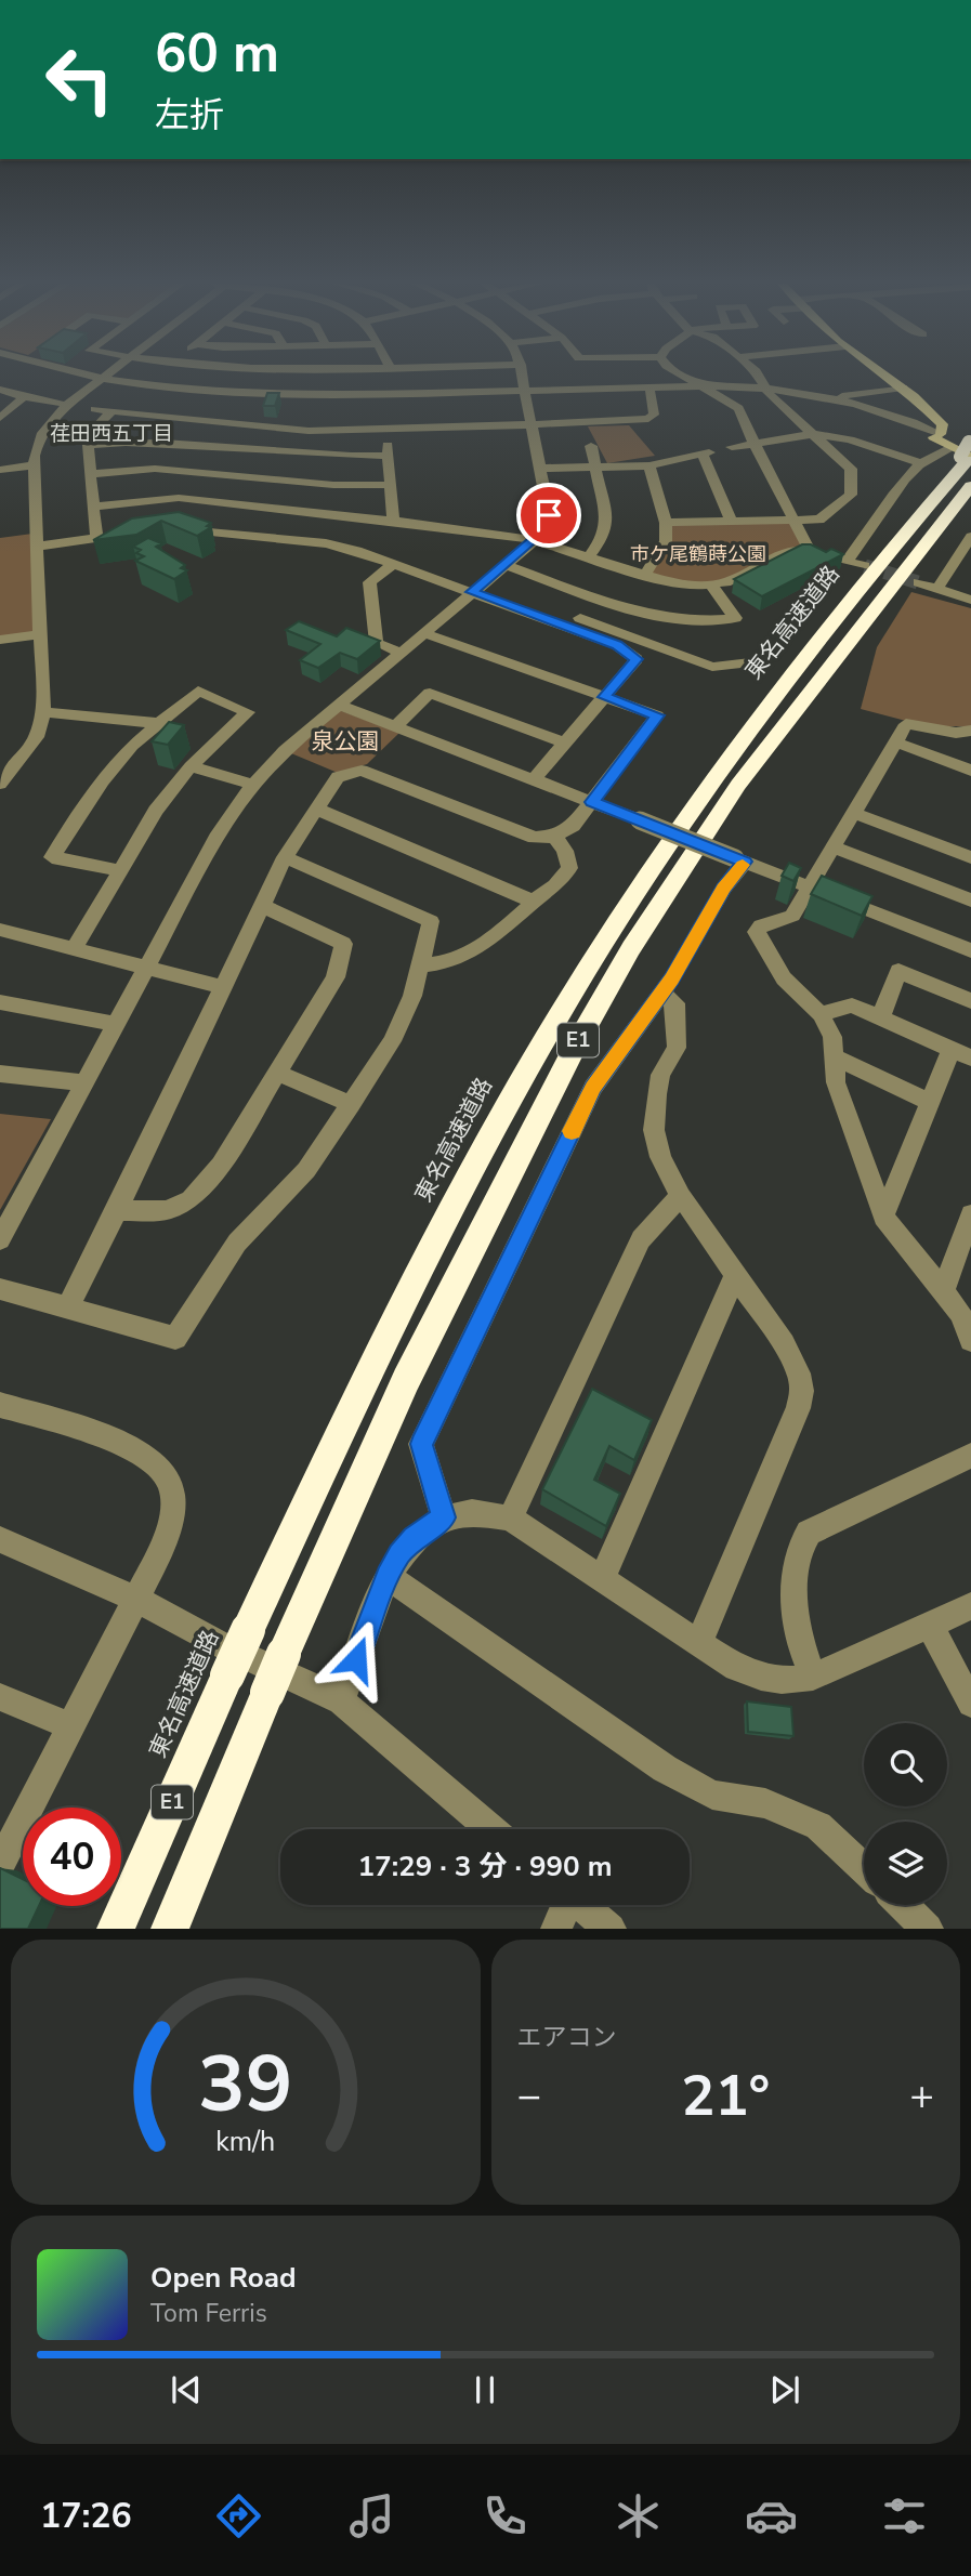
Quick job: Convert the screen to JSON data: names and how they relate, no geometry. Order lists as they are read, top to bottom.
{
  "streets": {
    "highway": ["東名高速道路", "E1"]
  },
  "districts": ["荏田西五丁目"],
  "parks": ["市ケ尾鶴蒔公園", "泉公園"],
  "page": {
    "turn": ["60 m", "左折"],
    "limit": "40",
    "trip": "17:29 · 3 分 · 990 m",
    "tile": "エアコン",
    "heat": ["−", "21°", "+"],
    "song": ["Open Road", "Tom Ferris"],
    "tabs": "17:26",
    "gauge": ["39", "km/h"]
  }
}
